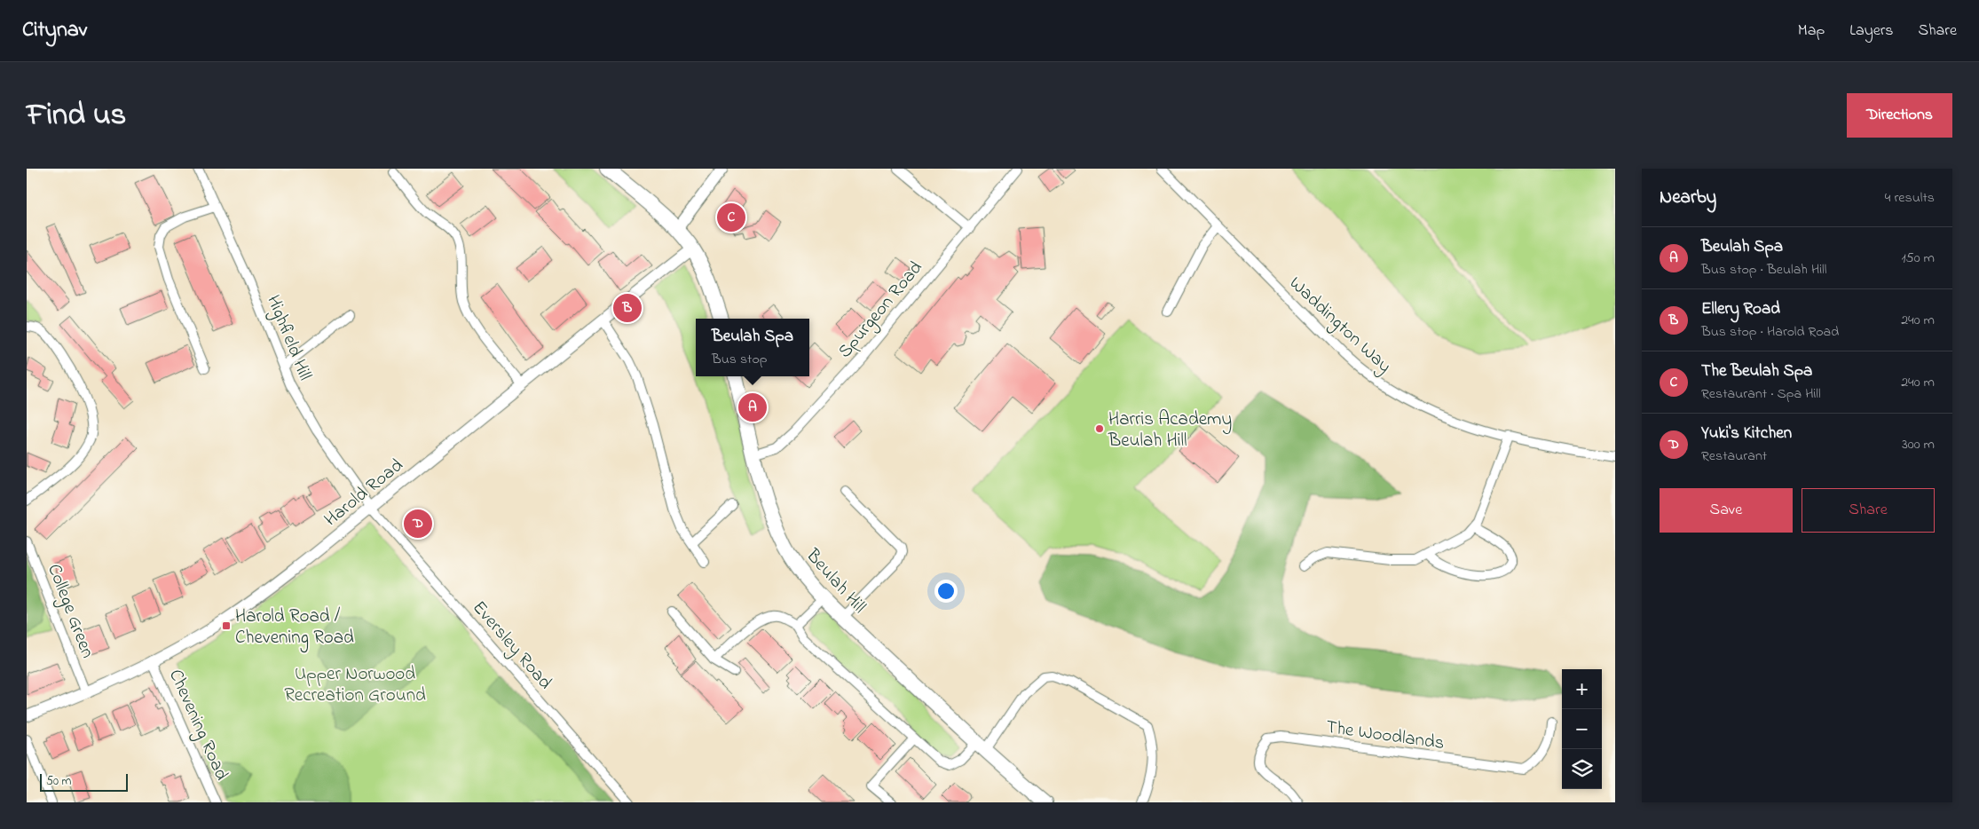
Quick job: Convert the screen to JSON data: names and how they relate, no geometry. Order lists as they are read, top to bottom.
{
  "streets": {
    "main road": ["Beulah Hill"],
    "street": [
      "Spurgeon Road",
      "Waddington Way",
      "Highfield Hill",
      "Harold Road",
      "College Green",
      "Eversley Road",
      "Chevening Road",
      "The Woodlands"
    ]
  },
  "crossings": [
    ["Spurgeon Road", "Beulah Hill"],
    ["Highfield Hill", "Harold Road"],
    ["Highfield Hill", "Eversley Road"],
    ["Harold Road", "College Green"],
    ["Harold Road", "Eversley Road"],
    ["Harold Road", "Chevening Road"]
  ],
  "parks": ["Upper Norwood Recreation Ground"],
  "places": {
    "other": ["Harris Academy Beulah Hill"],
    "transit": ["Harold Road / Chevening Road"]
  },
  "scale_bar": "50 m",
  "page": {
    "header": "Citynav",
    "nav": ["Map", "Layers", "Share"],
    "title": "Find us",
    "buttons": [
      "Directions",
      ["Save", "Share"]
    ],
    "heading": ["Nearby", "4 results"],
    "pins": [
      "C",
      "B",
      "A",
      "D"
    ],
    "list": [
      {
        "mark": "A",
        "name": "Beulah Spa",
        "note": "Bus stop · Beulah Hill",
        "value": "150 m"
      },
      {
        "mark": "B",
        "name": "Ellery Road",
        "note": "Bus stop · Harold Road",
        "value": "240 m"
      },
      {
        "mark": "C",
        "name": "The Beulah Spa",
        "note": "Restaurant · Spa Hill",
        "value": "240 m"
      },
      {
        "mark": "D",
        "name": "Yuki's Kitchen",
        "note": "Restaurant",
        "value": "300 m"
      }
    ],
    "popup": ["Beulah Spa", "Bus stop"],
    "map_buttons": ["+", "−"],
    "scale": "50 m"
  }
}
